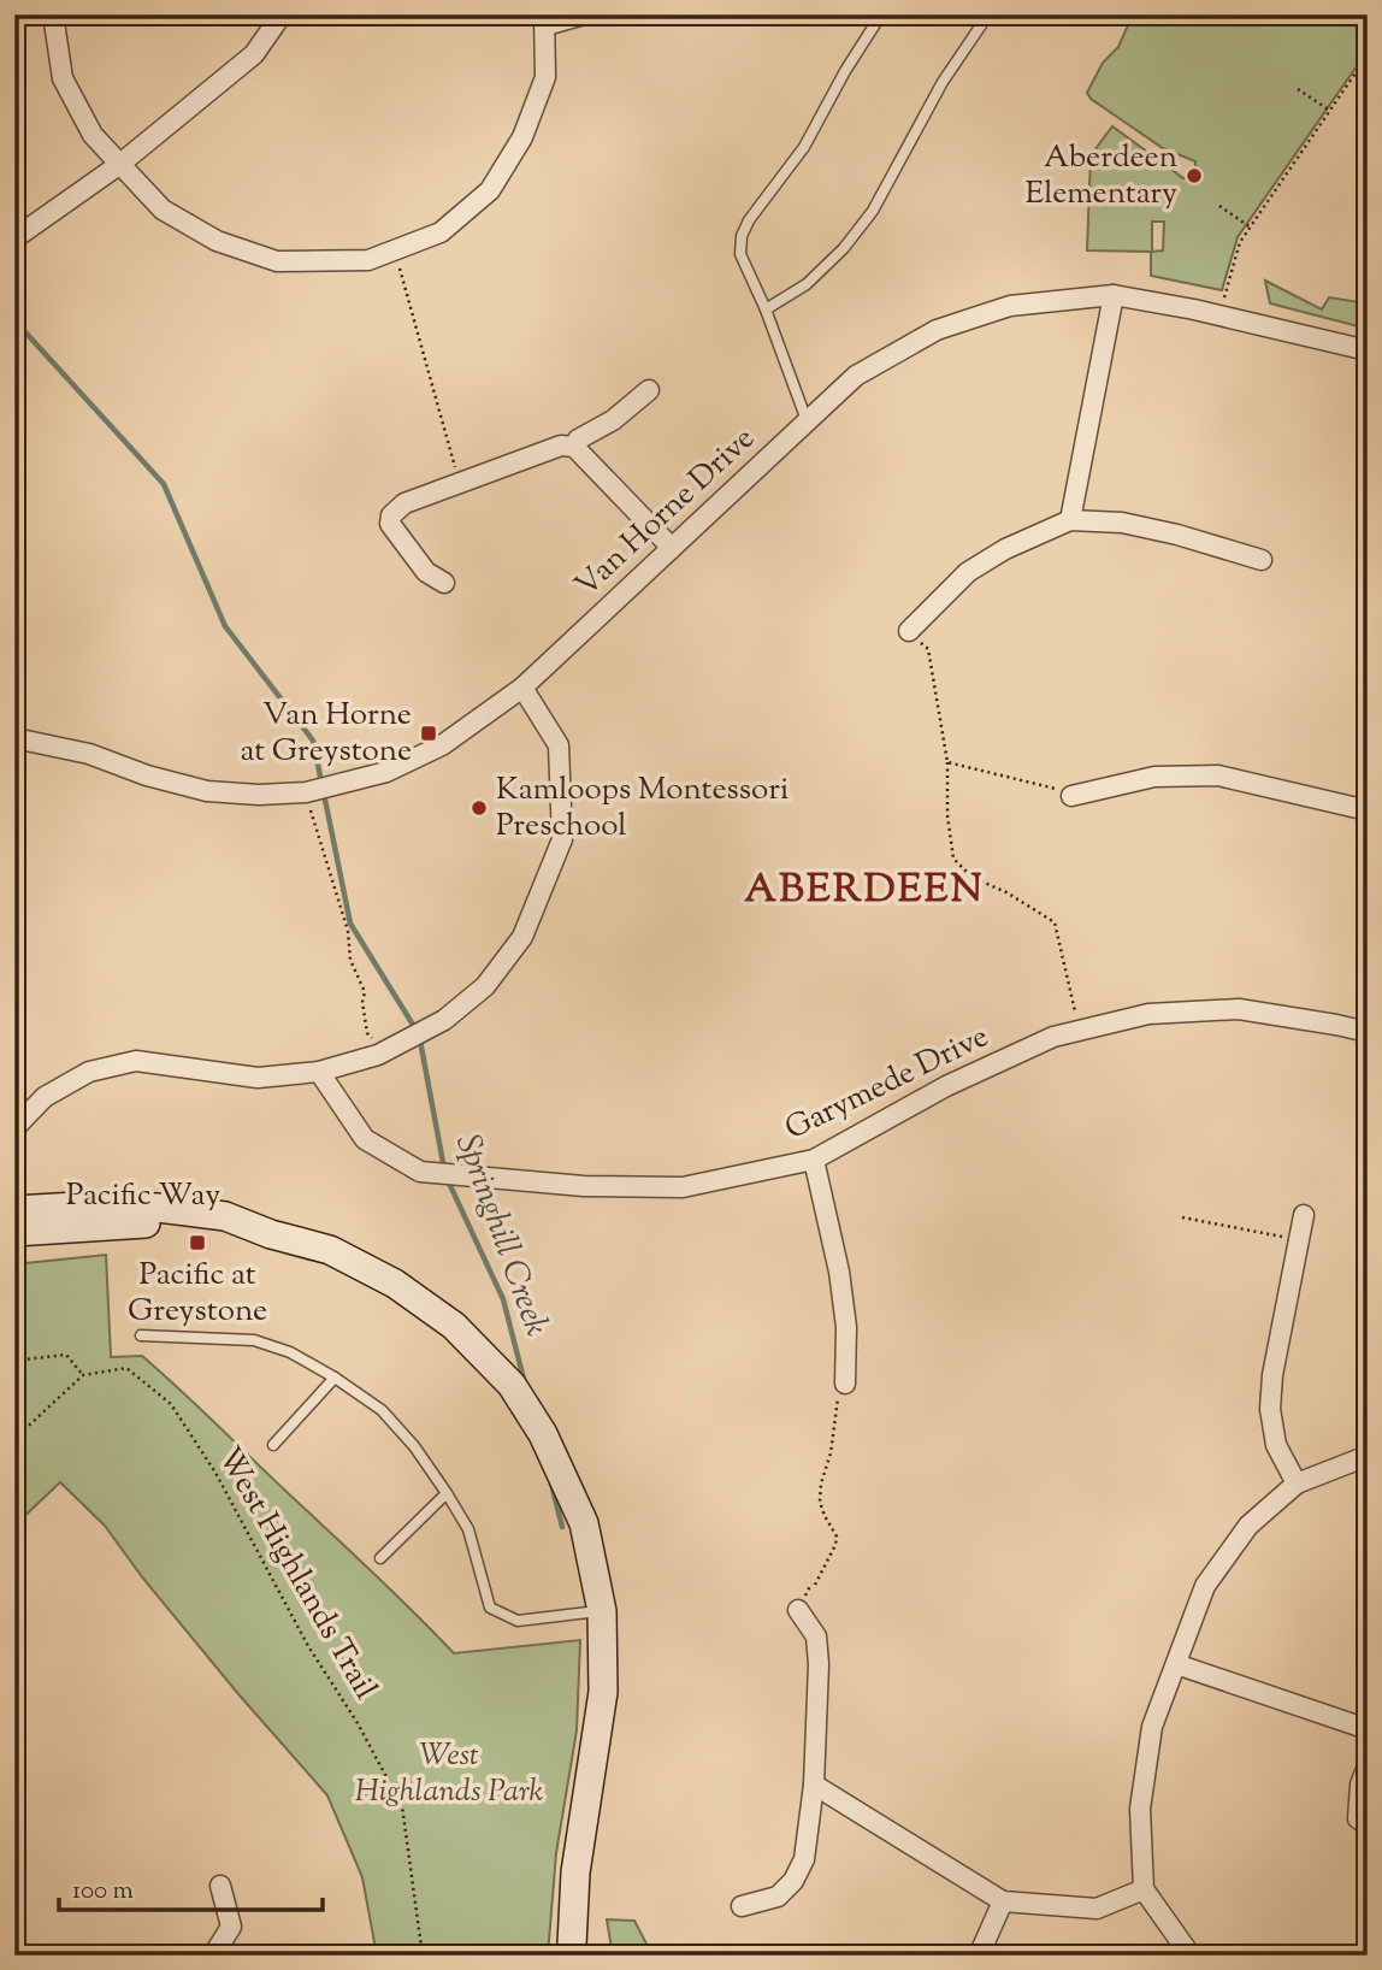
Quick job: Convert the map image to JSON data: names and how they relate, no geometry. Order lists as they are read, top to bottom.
{
  "streets": {
    "main road": ["Pacific Way"],
    "street": ["Van Horne Drive", "Garymede Drive"],
    "path": ["West Highlands Trail"]
  },
  "districts": ["ABERDEEN"],
  "water": ["Springhill Creek"],
  "parks": ["West Highlands Park"],
  "places": {
    "other": ["Aberdeen Elementary", "Kamloops Montessori Preschool"],
    "transit": ["Van Horne at Greystone", "Pacific at Greystone"]
  },
  "scale_bar": "100 m"
}
